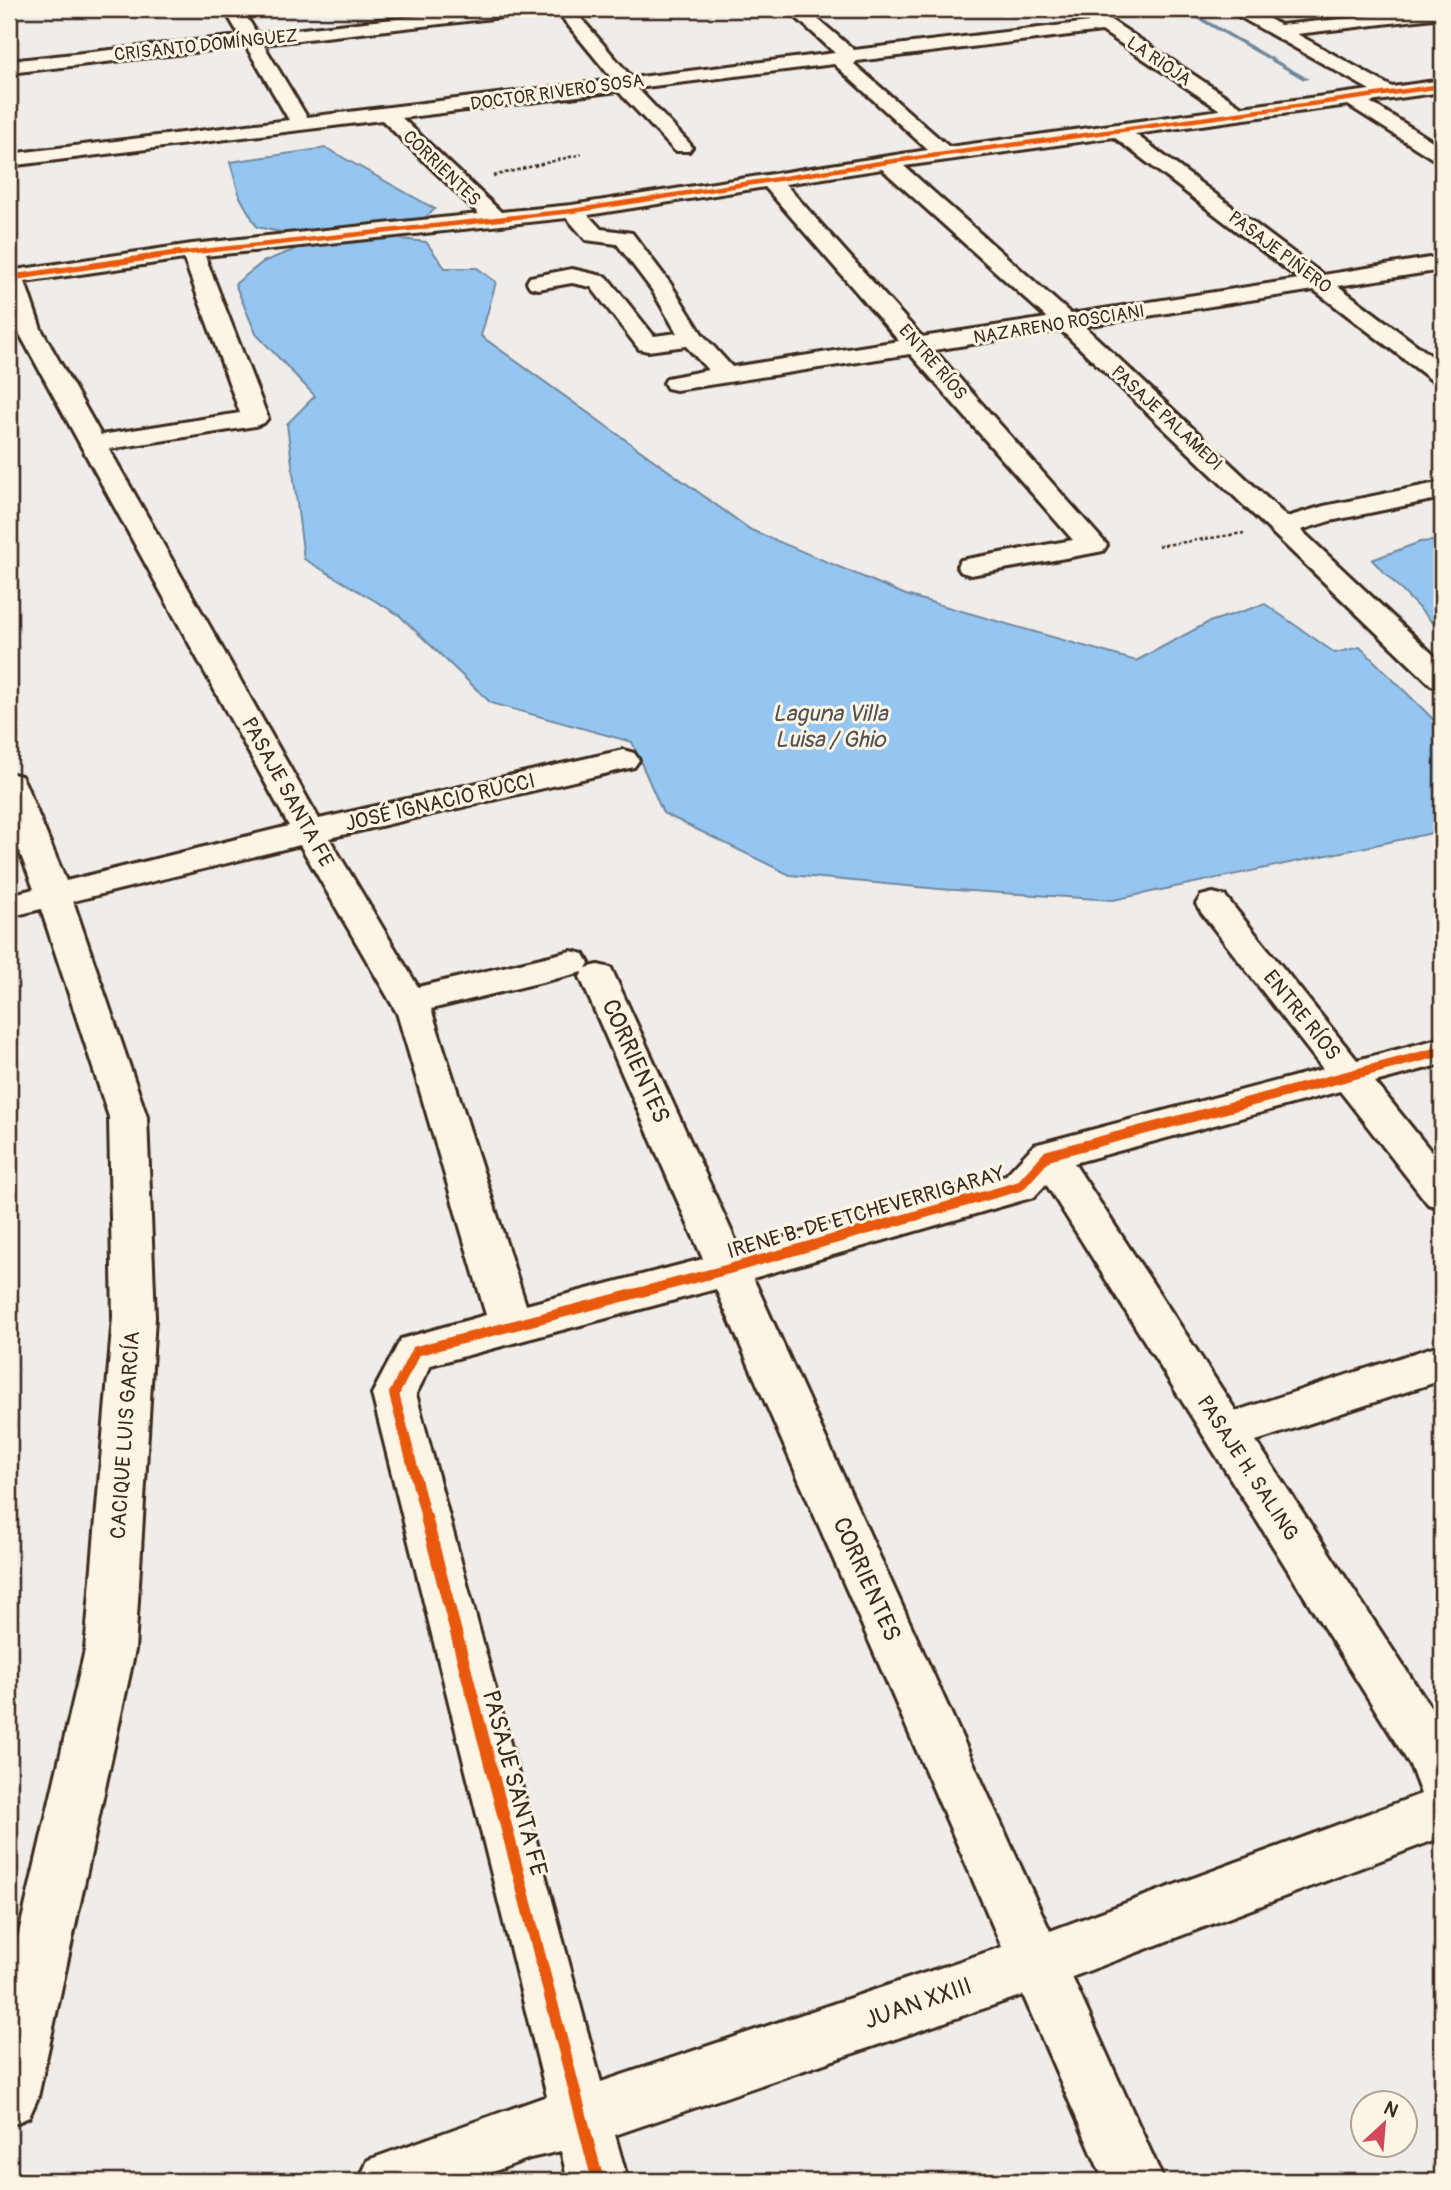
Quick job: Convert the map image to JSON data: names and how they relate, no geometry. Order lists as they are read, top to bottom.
{
  "streets": {
    "street": [
      "CRISANTO DOMÍNGUEZ",
      "LA RIOJA",
      "DOCTOR RIVERO SOSA",
      "CORRIENTES",
      "PASAJE PIÑERO",
      "NAZARENO ROSCIANI",
      "ENTRE RÍOS",
      "PASAJE PALAMEDI",
      "PASAJE SANTA FE",
      "JOSÉ IGNACIO RUCCI",
      "IRENE B. DE ETCHEVERRIGARAY",
      "CACIQUE LUIS GARCÍA",
      "PASAJE H. SALING",
      "JUAN XXIII"
    ]
  },
  "crossings": [
    ["LA RIOJA", "DOCTOR RIVERO SOSA"],
    ["DOCTOR RIVERO SOSA", "CORRIENTES"],
    ["CORRIENTES", "PASAJE SANTA FE"],
    ["CORRIENTES", "IRENE B. DE ETCHEVERRIGARAY"],
    ["CORRIENTES", "JUAN XXIII"],
    ["PASAJE PIÑERO", "NAZARENO ROSCIANI"],
    ["NAZARENO ROSCIANI", "ENTRE RÍOS"],
    ["NAZARENO ROSCIANI", "PASAJE PALAMEDI"],
    ["PASAJE SANTA FE", "JOSÉ IGNACIO RUCCI"],
    ["PASAJE SANTA FE", "IRENE B. DE ETCHEVERRIGARAY"],
    ["PASAJE SANTA FE", "JUAN XXIII"],
    ["JOSÉ IGNACIO RUCCI", "CACIQUE LUIS GARCÍA"],
    ["IRENE B. DE ETCHEVERRIGARAY", "PASAJE H. SALING"]
  ],
  "water": ["Laguna Villa Luisa / Ghio"],
  "north": "top right"
}
